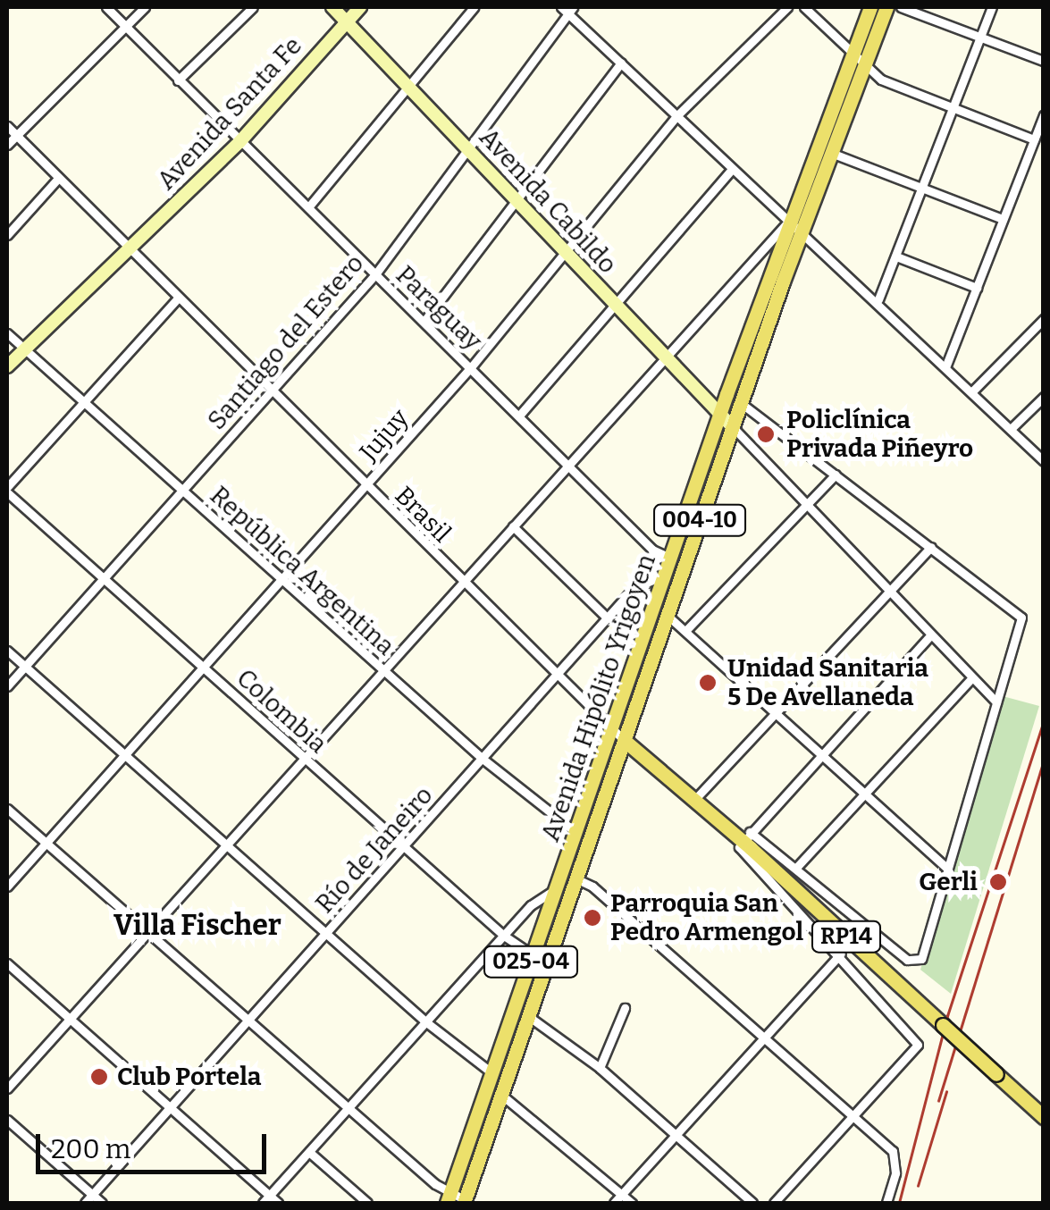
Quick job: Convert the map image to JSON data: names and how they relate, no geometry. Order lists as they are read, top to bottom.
{
  "streets": {
    "main road": [
      "004-10",
      "Avenida Hipólito Yrigoyen",
      "RP14",
      "025-04"
    ],
    "street": [
      "Avenida Santa Fe",
      "Avenida Cabildo",
      "Paraguay",
      "Santiago del Estero",
      "Jujuy",
      "Brasil",
      "República Argentina",
      "Colombia",
      "Río de Janeiro"
    ]
  },
  "crossings": [
    ["Avenida Santa Fe", "Avenida Cabildo"],
    ["Avenida Santa Fe", "Paraguay"],
    ["Avenida Santa Fe", "Brasil"],
    ["Avenida Santa Fe", "República Argentina"],
    ["Avenida Cabildo", "Santiago del Estero"],
    ["Avenida Cabildo", "Jujuy"],
    ["Avenida Cabildo", "Avenida Hipólito Yrigoyen"],
    ["Paraguay", "Santiago del Estero"],
    ["Paraguay", "Jujuy"],
    ["Paraguay", "Avenida Hipólito Yrigoyen"],
    ["Santiago del Estero", "Brasil"],
    ["Santiago del Estero", "República Argentina"],
    ["Santiago del Estero", "Colombia"],
    ["Jujuy", "Brasil"],
    ["Jujuy", "República Argentina"],
    ["Jujuy", "Colombia"],
    ["Brasil", "Avenida Hipólito Yrigoyen"],
    ["Brasil", "Río de Janeiro"],
    ["Brasil", "RP14"],
    ["República Argentina", "Avenida Hipólito Yrigoyen"],
    ["República Argentina", "Río de Janeiro"],
    ["Avenida Hipólito Yrigoyen", "Colombia"],
    ["Avenida Hipólito Yrigoyen", "Río de Janeiro"],
    ["Avenida Hipólito Yrigoyen", "RP14"],
    ["Colombia", "Río de Janeiro"]
  ],
  "districts": ["Villa Fischer"],
  "places": [
    "Policlínica Privada Piñeyro",
    "Unidad Sanitaria 5 De Avellaneda",
    "Gerli",
    "Parroquia San Pedro Armengol",
    "Club Portela"
  ],
  "scale_bar": "200 m"
}
